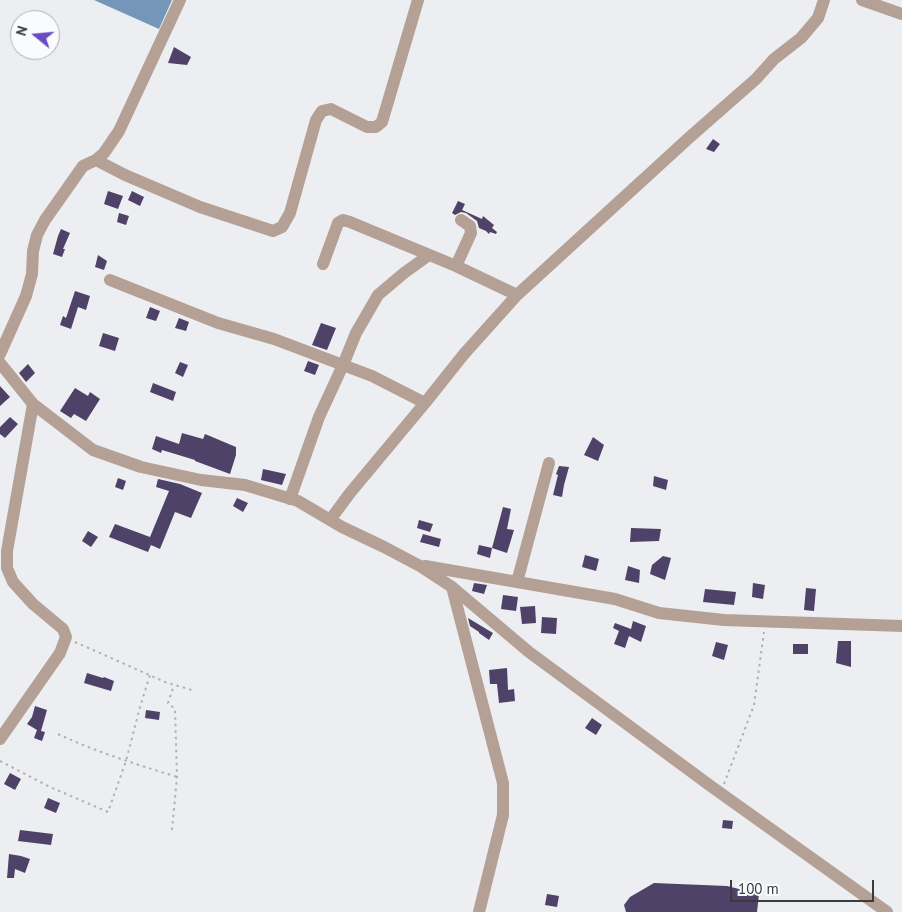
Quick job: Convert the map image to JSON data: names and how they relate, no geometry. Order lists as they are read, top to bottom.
{
  "scale_bar": "100 m",
  "north": "left"
}
